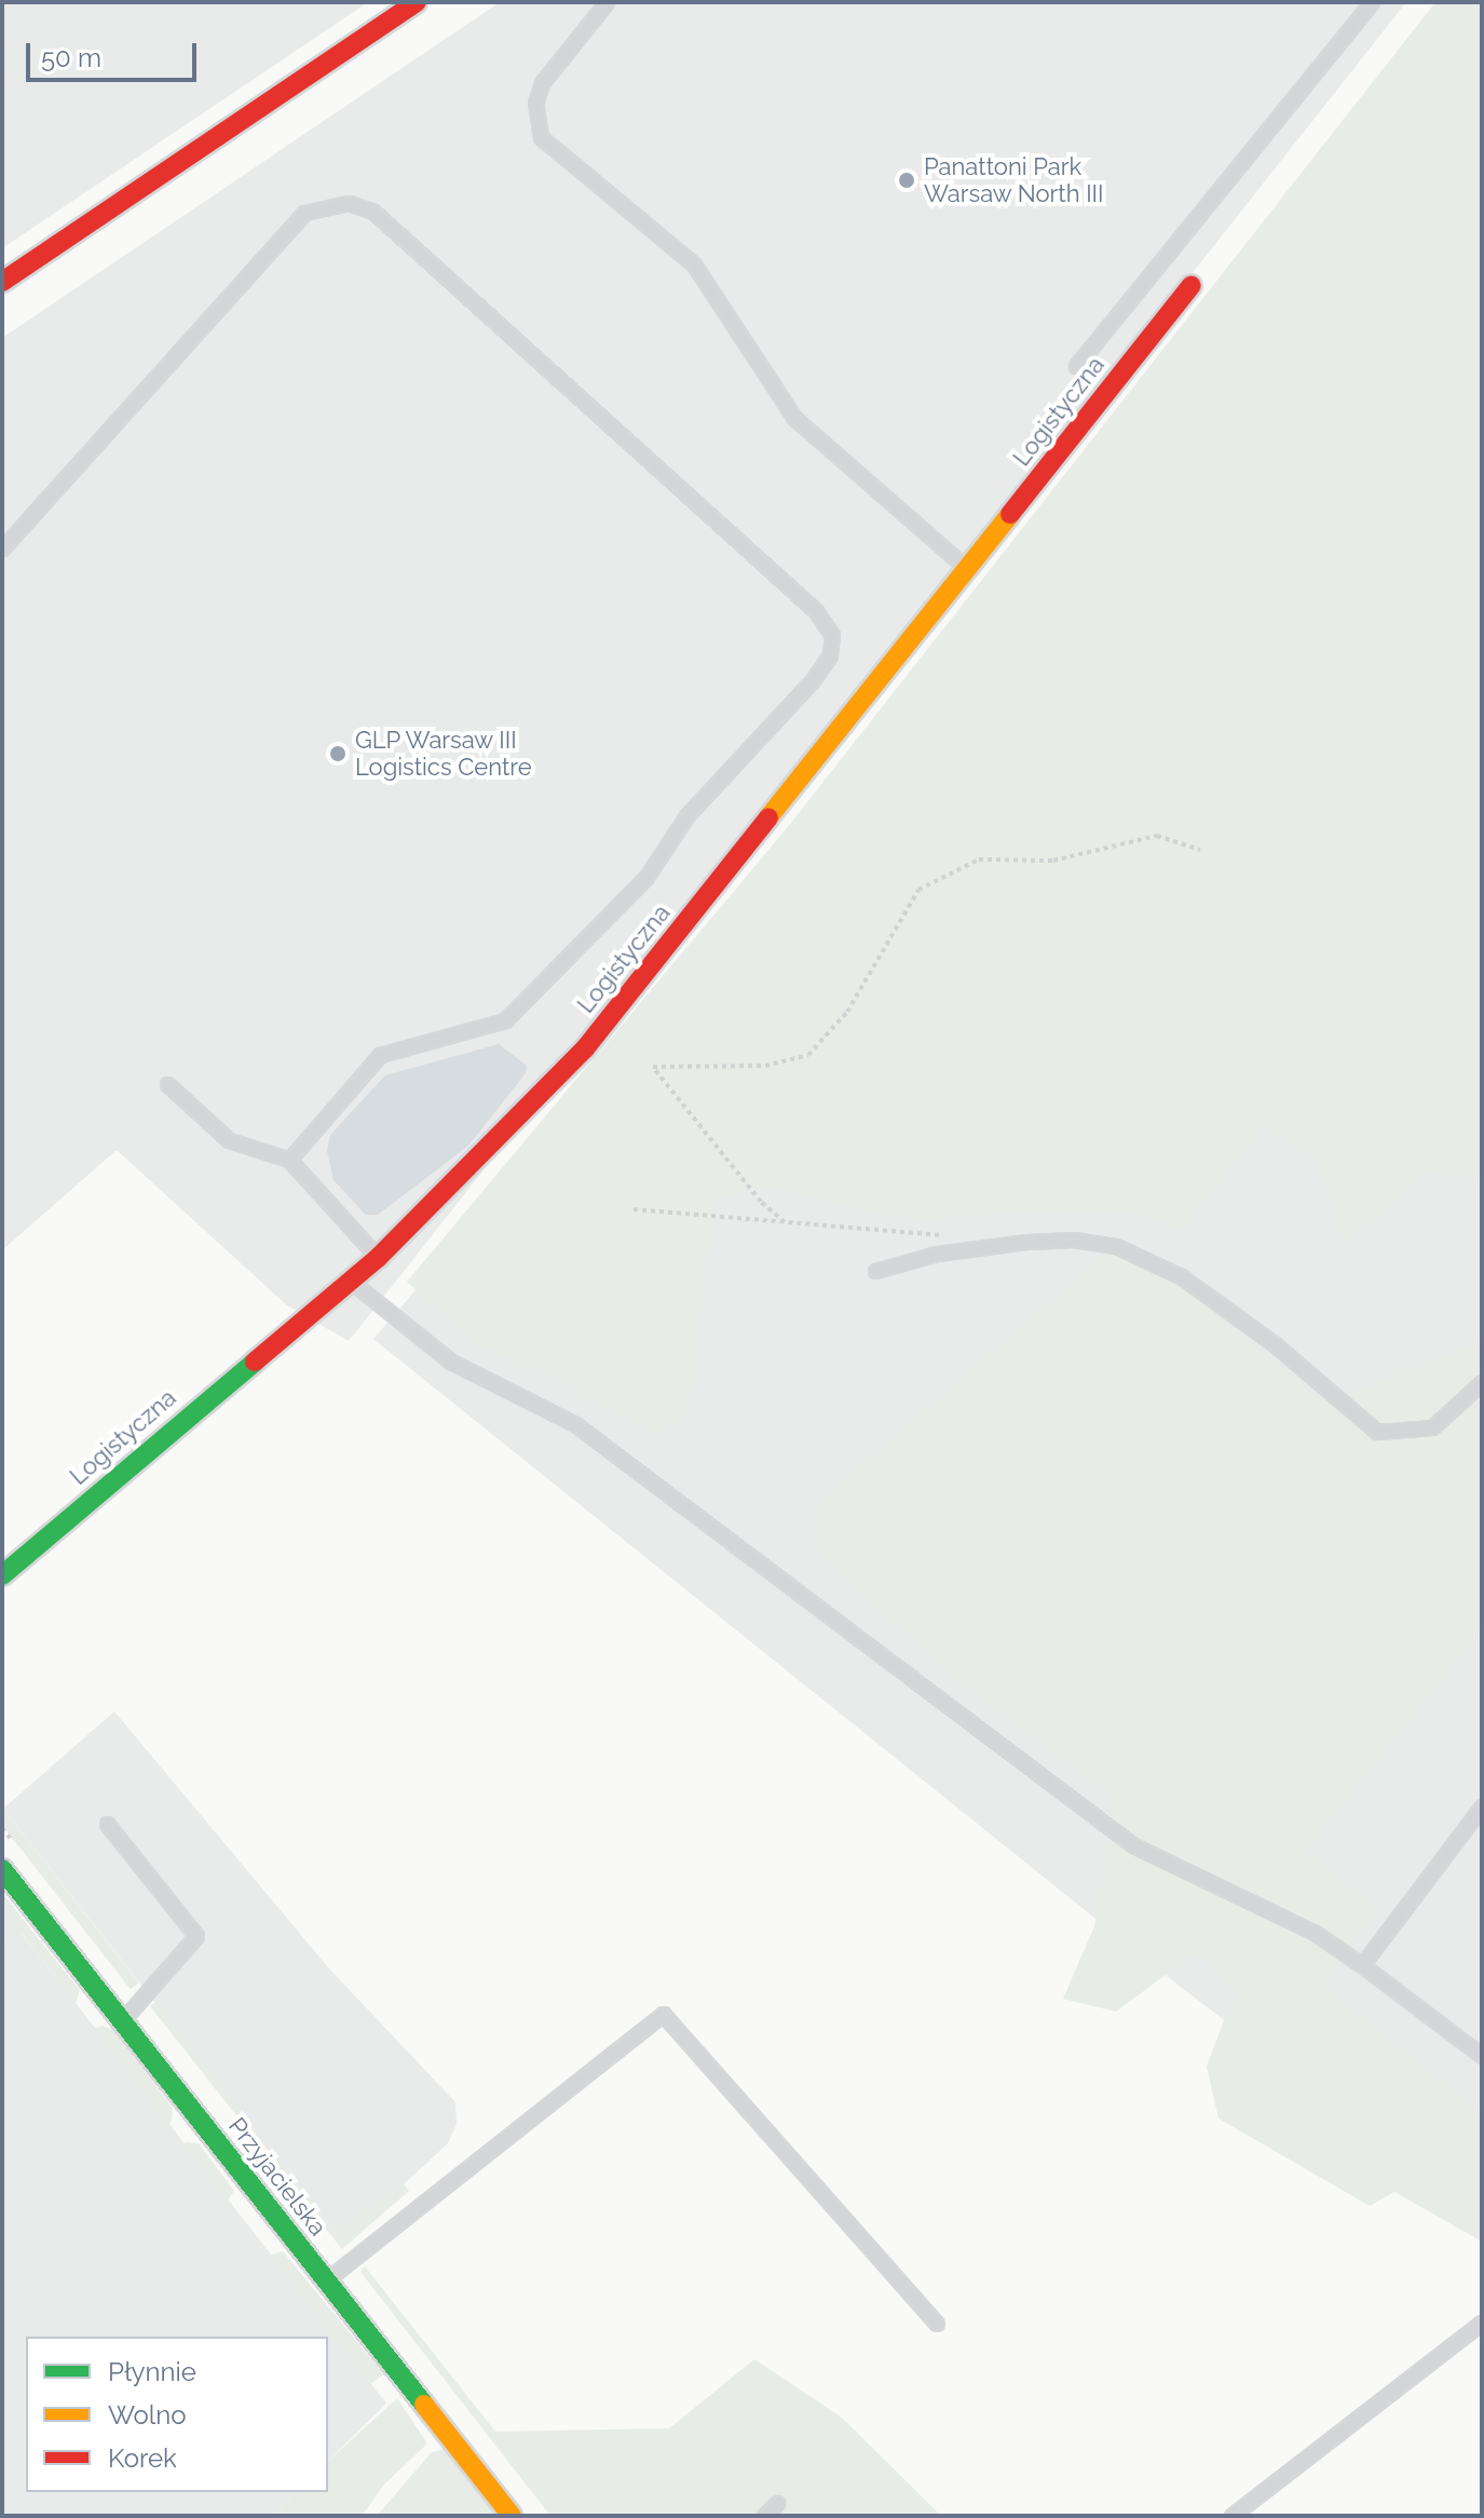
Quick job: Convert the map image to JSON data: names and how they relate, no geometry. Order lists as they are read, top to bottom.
{
  "streets": {
    "street": ["Logistyczna", "Przyjacielska"]
  },
  "places": ["Panattoni Park Warsaw North III", "GLP Warsaw III Logistics Centre"],
  "legend": ["Płynnie", "Wolno", "Korek"],
  "scale_bar": "50 m"
}
